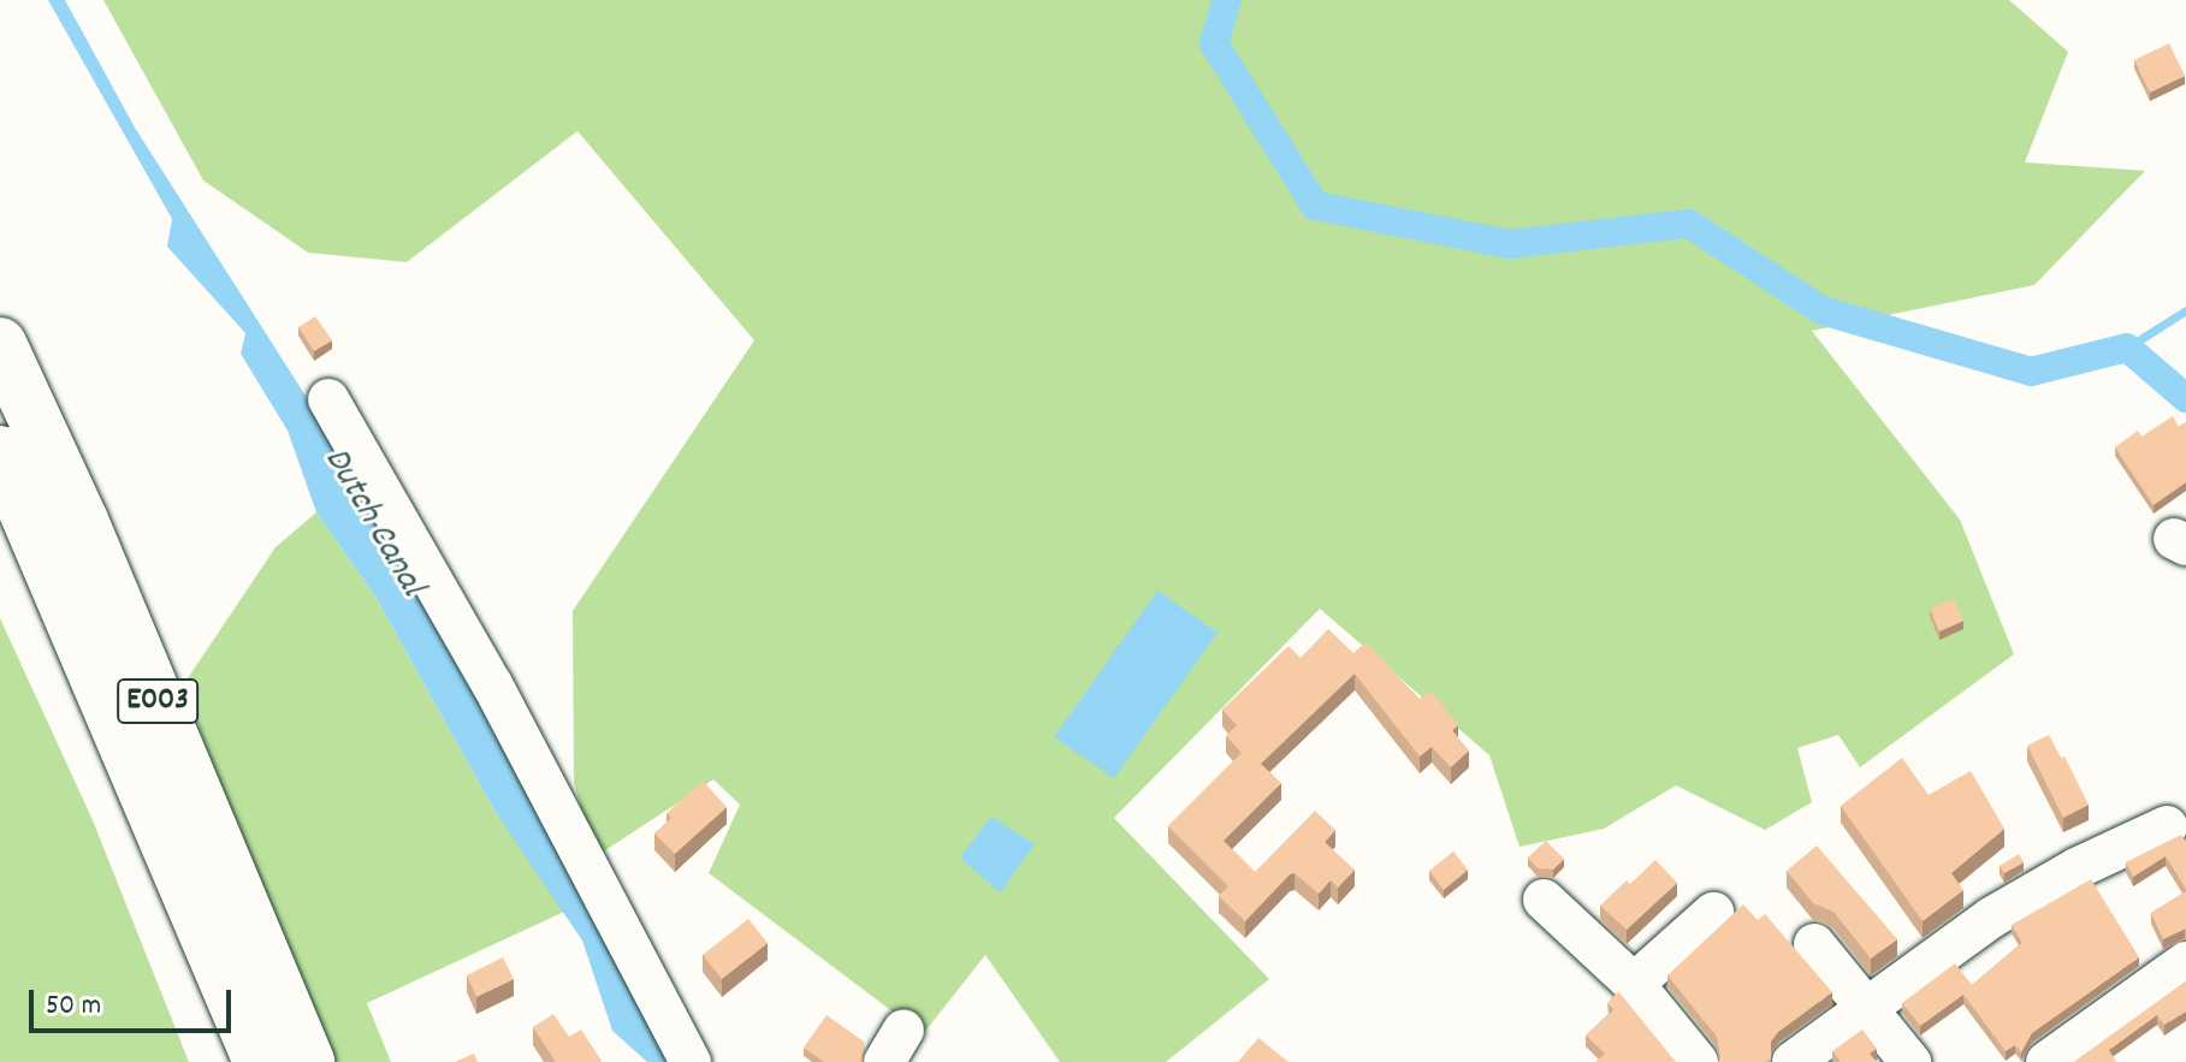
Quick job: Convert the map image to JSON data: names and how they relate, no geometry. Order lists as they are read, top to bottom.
{
  "streets": {
    "highway": ["E003"]
  },
  "water": ["Dutch Canal"],
  "scale_bar": "50 m"
}
